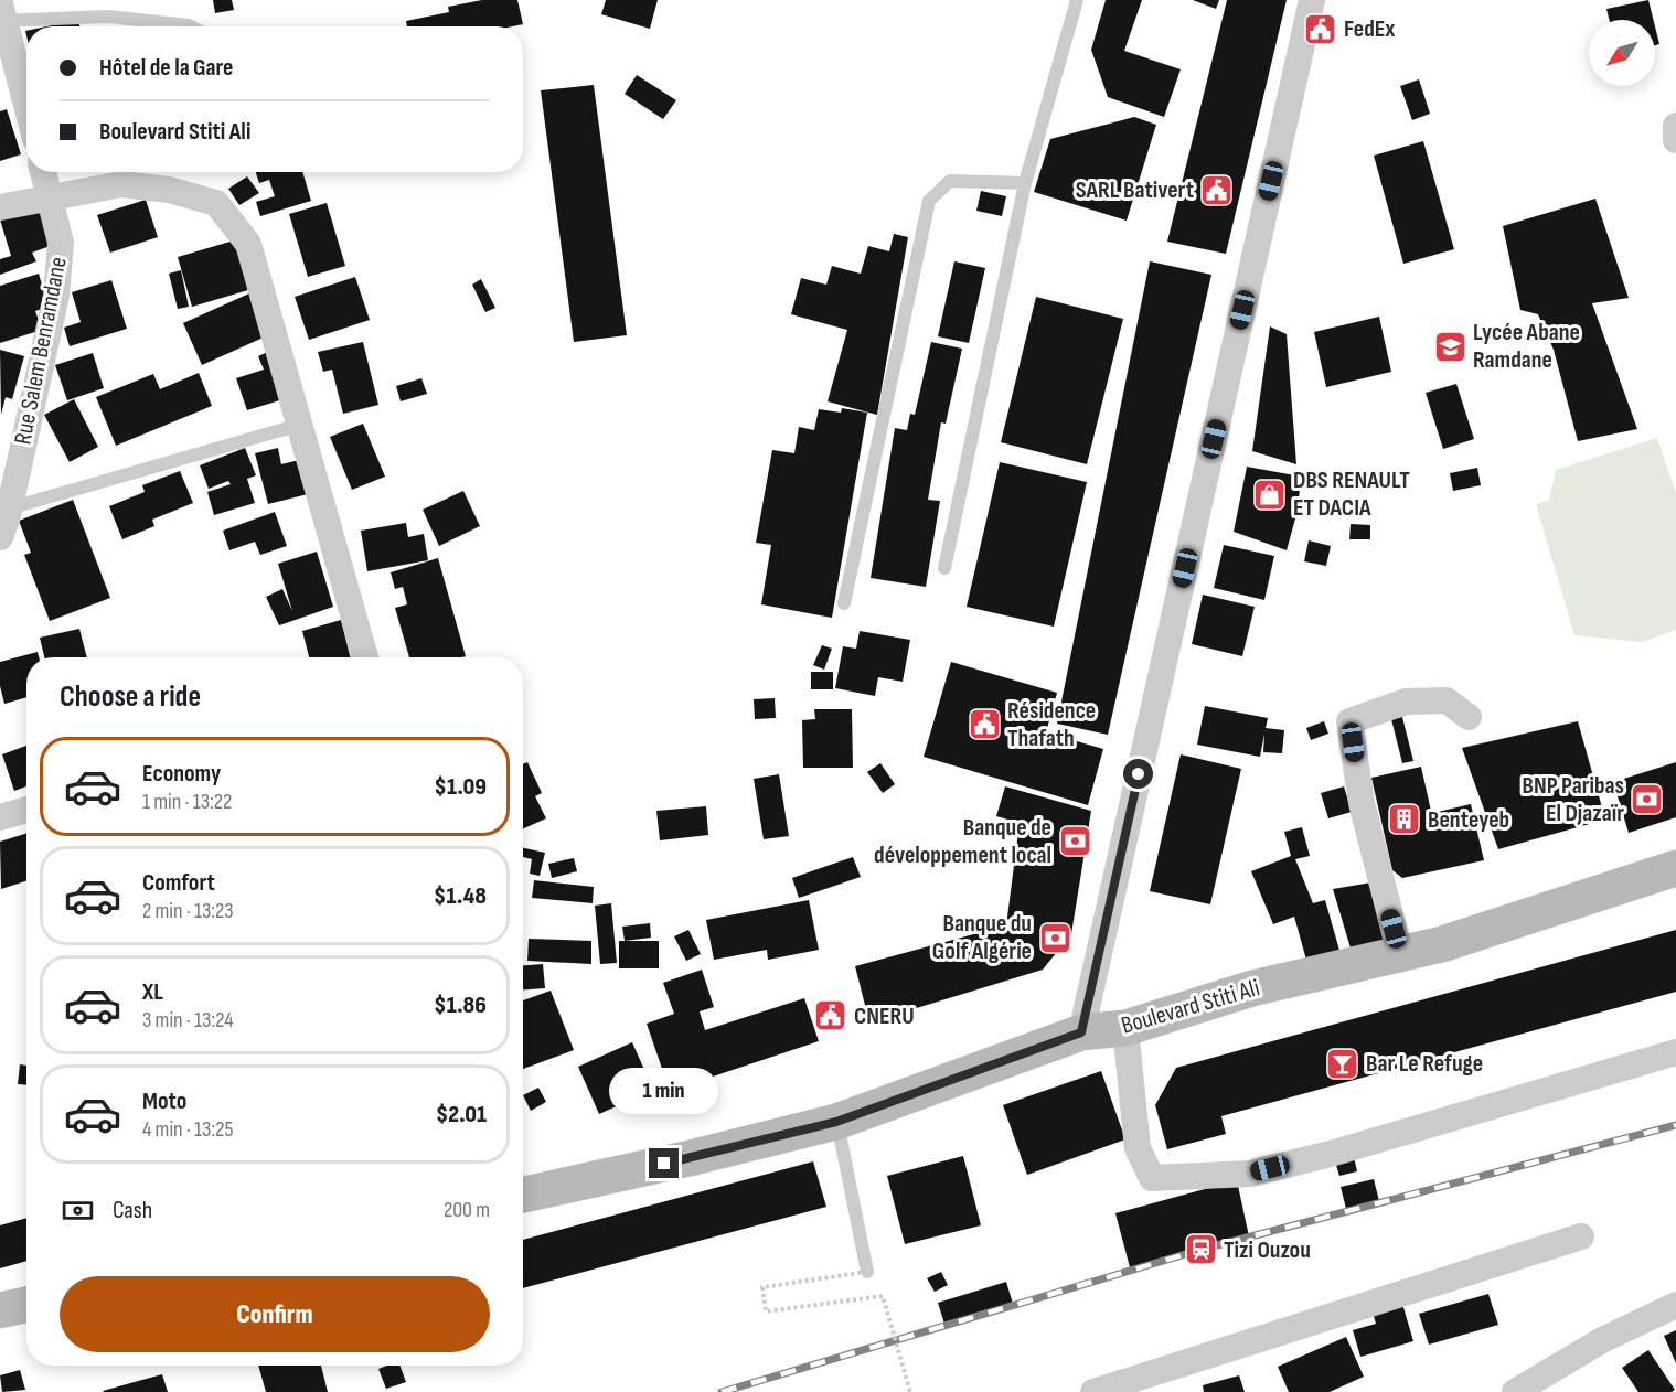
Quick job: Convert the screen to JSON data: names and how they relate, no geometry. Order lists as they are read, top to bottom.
{
  "streets": {
    "main road": ["Boulevard Stiti Ali"],
    "street": ["Rue Salem Benramdane"]
  },
  "places": {
    "public building": [
      "FedEx",
      "SARL Bativert",
      "Résidence Thafath",
      "CNERU"
    ],
    "school or university": ["Lycée Abane Ramdane"],
    "shop": ["DBS RENAULT ET DACIA"],
    "bank": ["BNP Paribas El Djazaïr", "Banque de développement local", "Banque du Golf Algérie"],
    "building": ["Benteyeb"],
    "bar": ["Bar Le Refuge"],
    "station": ["Tizi Ouzou"]
  },
  "north": "bottom left",
  "page": {
    "banner": ["Hôtel de la Gare", "Boulevard Stiti Ali"],
    "heading": "Choose a ride",
    "list": [
      {
        "name": "Economy",
        "note": "1 min · 13:22",
        "value": "$1.09"
      },
      {
        "name": "Comfort",
        "note": "2 min · 13:23",
        "value": "$1.48"
      },
      {
        "name": "XL",
        "note": "3 min · 13:24",
        "value": "$1.86"
      },
      {
        "name": "Moto",
        "note": "4 min · 13:25",
        "value": "$2.01"
      }
    ],
    "bubble": "1 min",
    "pay": ["Cash", "200 m"],
    "buttons": "Confirm"
  }
}
